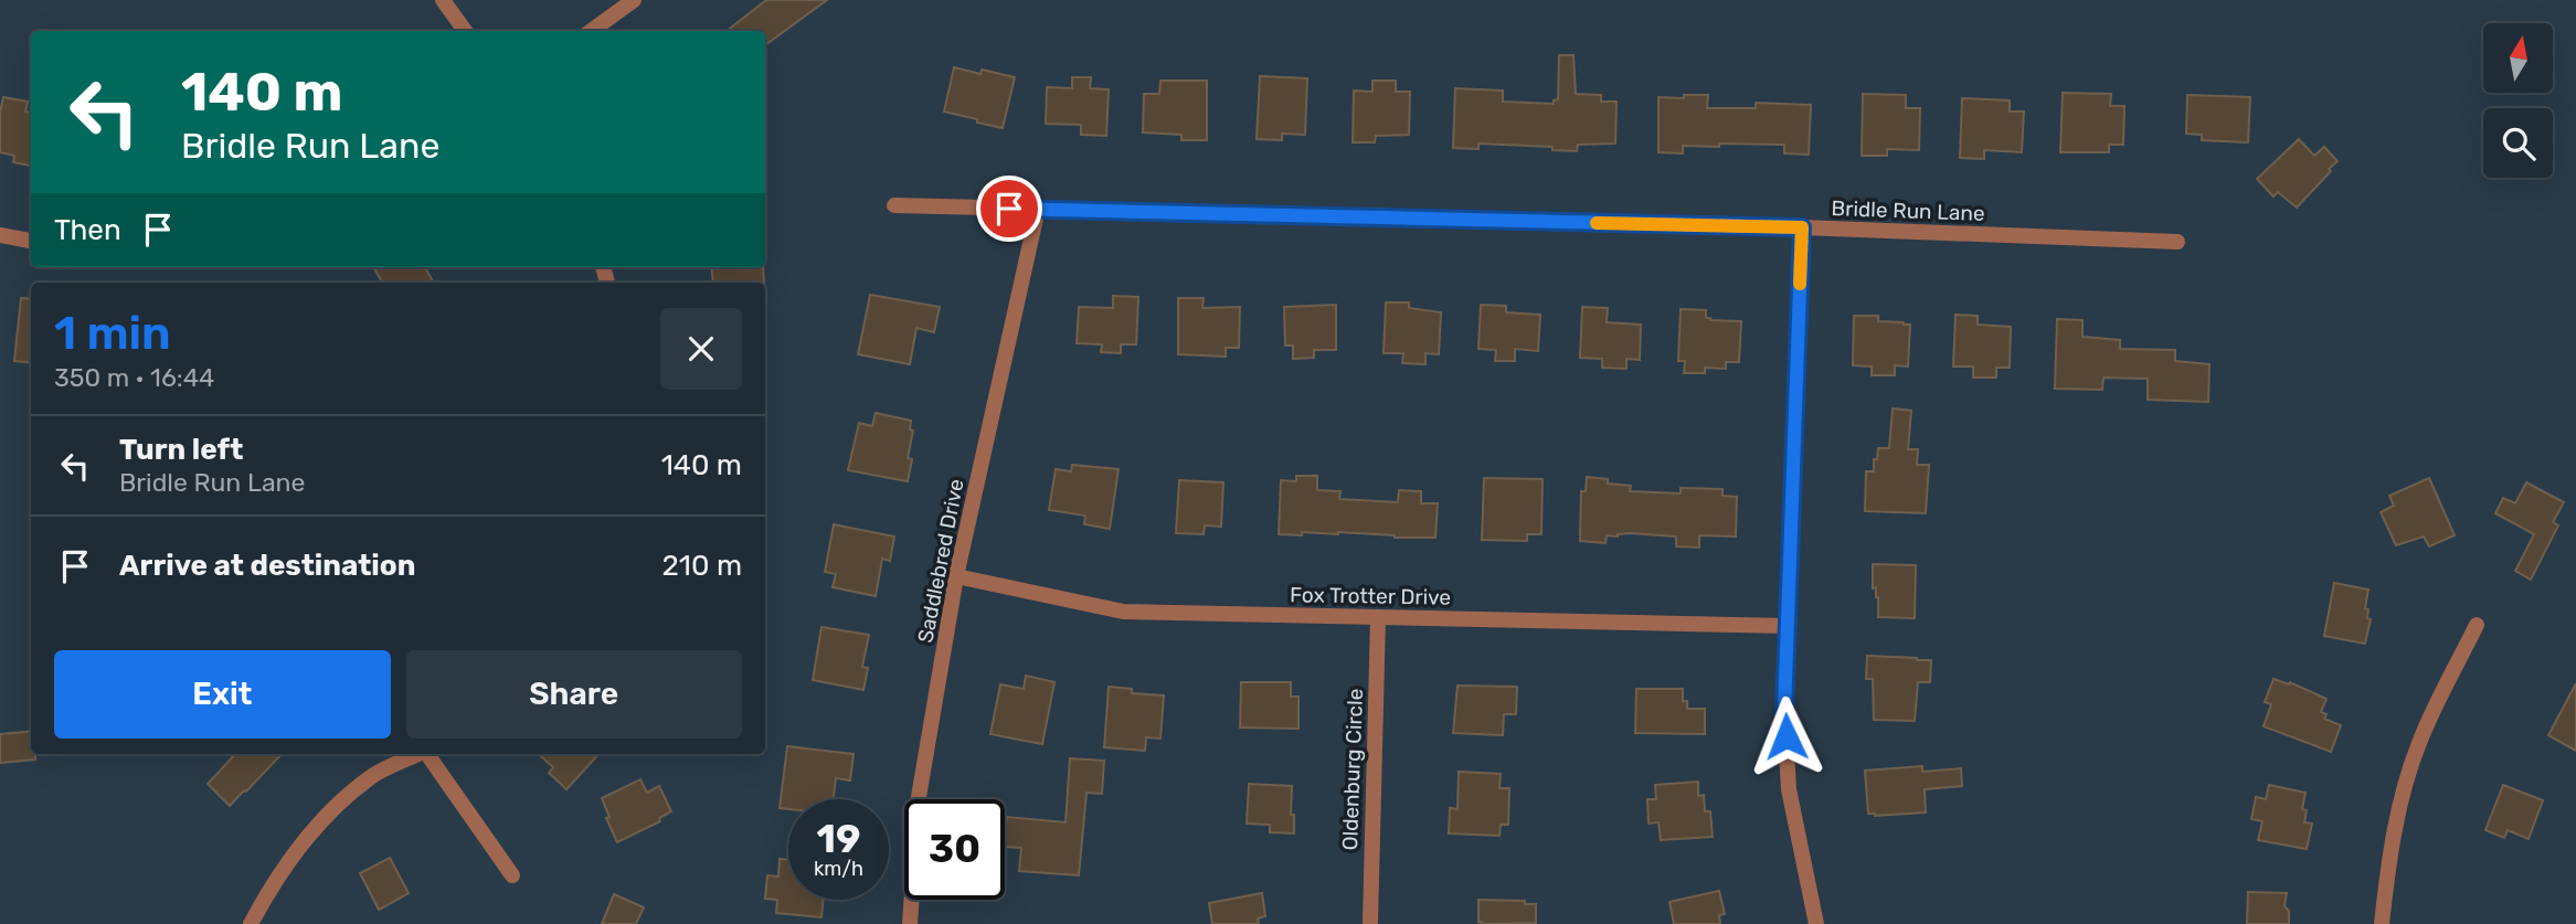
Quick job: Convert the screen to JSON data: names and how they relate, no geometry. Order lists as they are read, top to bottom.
{
  "streets": {
    "street": [
      "Bridle Run Lane",
      "Saddlebred Drive",
      "Fox Trotter Drive",
      "Oldenburg Circle"
    ]
  },
  "crossings": [
    ["Bridle Run Lane", "Saddlebred Drive"],
    ["Saddlebred Drive", "Fox Trotter Drive"],
    ["Fox Trotter Drive", "Oldenburg Circle"]
  ],
  "north": "top",
  "page": {
    "turn": ["140 m", "Bridle Run Lane"],
    "then": "Then",
    "heading": ["1 min", "350 m · 16:44"],
    "list": [
      {
        "name": "Turn left",
        "note": "Bridle Run Lane",
        "value": "140 m"
      },
      {
        "name": "Arrive at destination",
        "value": "210 m"
      }
    ],
    "buttons": ["Exit", "Share"],
    "speed": "19 km/h",
    "limit": "30"
  }
}
